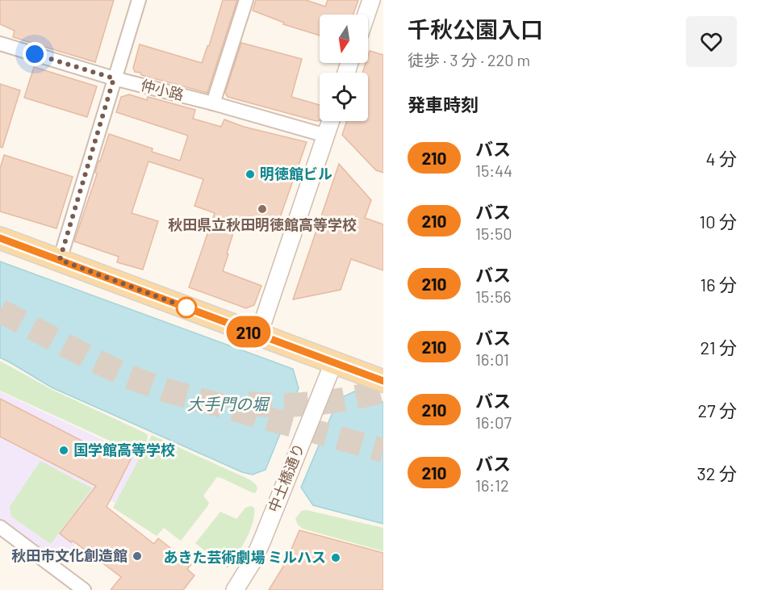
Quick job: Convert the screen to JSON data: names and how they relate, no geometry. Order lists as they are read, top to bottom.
{
  "streets": {
    "street": ["仲小路", "中土橋通り"]
  },
  "water": ["大手門の堀"],
  "places": [
    "明徳館ビル",
    "秋田県立秋田明徳館高等学校",
    "国学館高等学校",
    "秋田市文化創造館",
    "あきた芸術劇場 ミルハス"
  ],
  "lines": ["bus line 210"],
  "north": "bottom",
  "page": {
    "on_map": "210",
    "heading": [
      ["千秋公園入口", "徒歩 · 3 分 · 220 m"],
      "発車時刻"
    ],
    "list": [
      {
        "mark": "210",
        "name": "バス",
        "note": "15:44",
        "value": "4 分"
      },
      {
        "mark": "210",
        "name": "バス",
        "note": "15:50",
        "value": "10 分"
      },
      {
        "mark": "210",
        "name": "バス",
        "note": "15:56",
        "value": "16 分"
      },
      {
        "mark": "210",
        "name": "バス",
        "note": "16:01",
        "value": "21 分"
      },
      {
        "mark": "210",
        "name": "バス",
        "note": "16:07",
        "value": "27 分"
      },
      {
        "mark": "210",
        "name": "バス",
        "note": "16:12",
        "value": "32 分"
      }
    ]
  }
}
